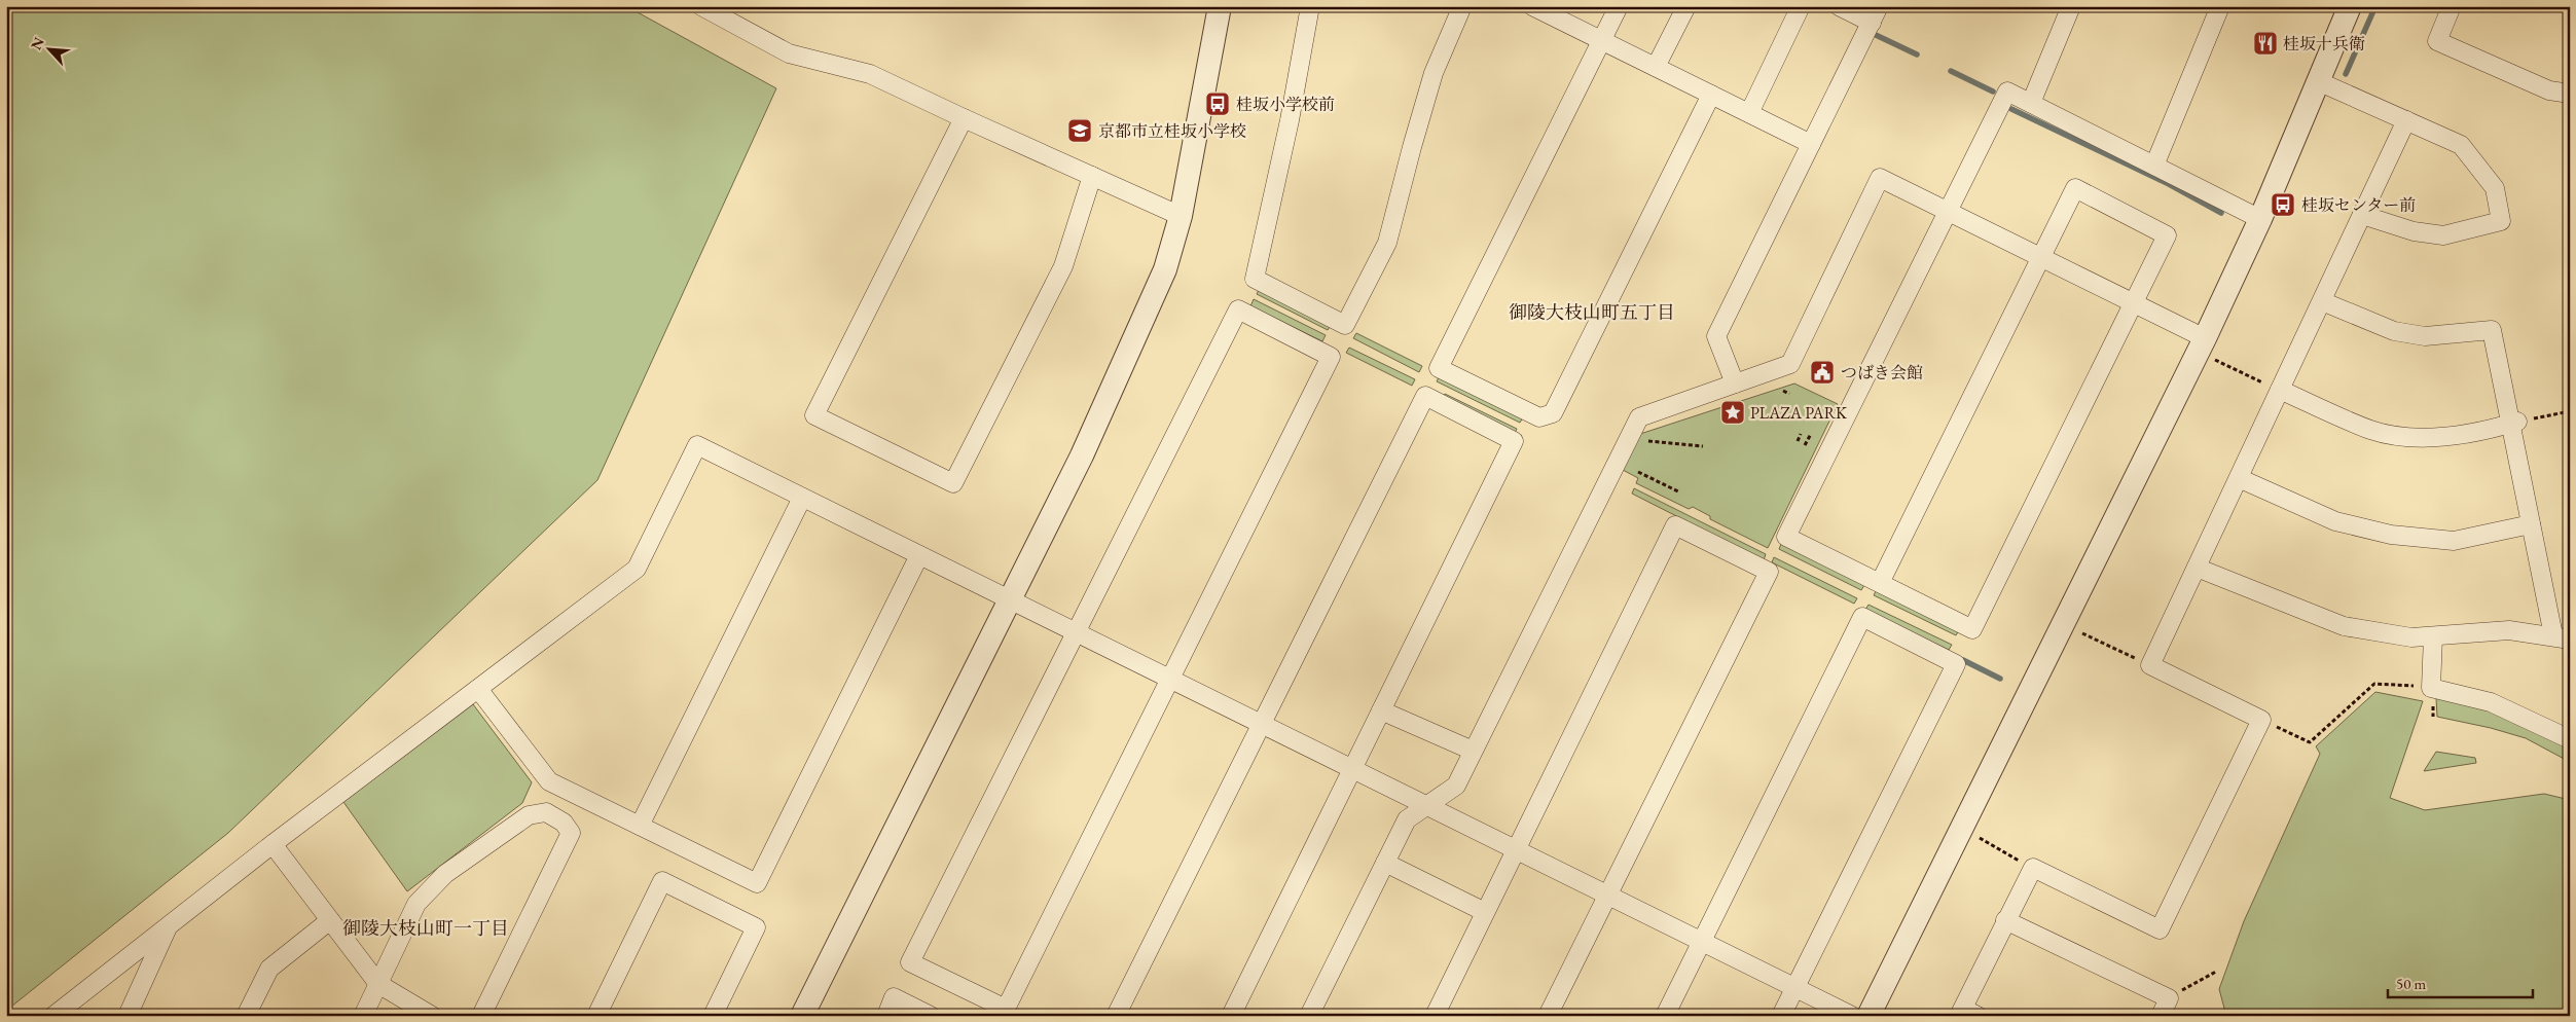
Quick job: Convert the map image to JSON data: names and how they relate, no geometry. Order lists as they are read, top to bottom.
{
  "districts": ["御陵大枝山町五丁目", "御陵大枝山町一丁目"],
  "places": {
    "restaurant": ["桂坂十兵衛"],
    "bus stop": ["桂坂小学校前", "桂坂センター前"],
    "school or university": ["京都市立桂坂小学校"],
    "public building": ["つばき会館"],
    "place": ["PLAZA PARK"]
  },
  "scale_bar": "50 m",
  "north": "top left"
}
